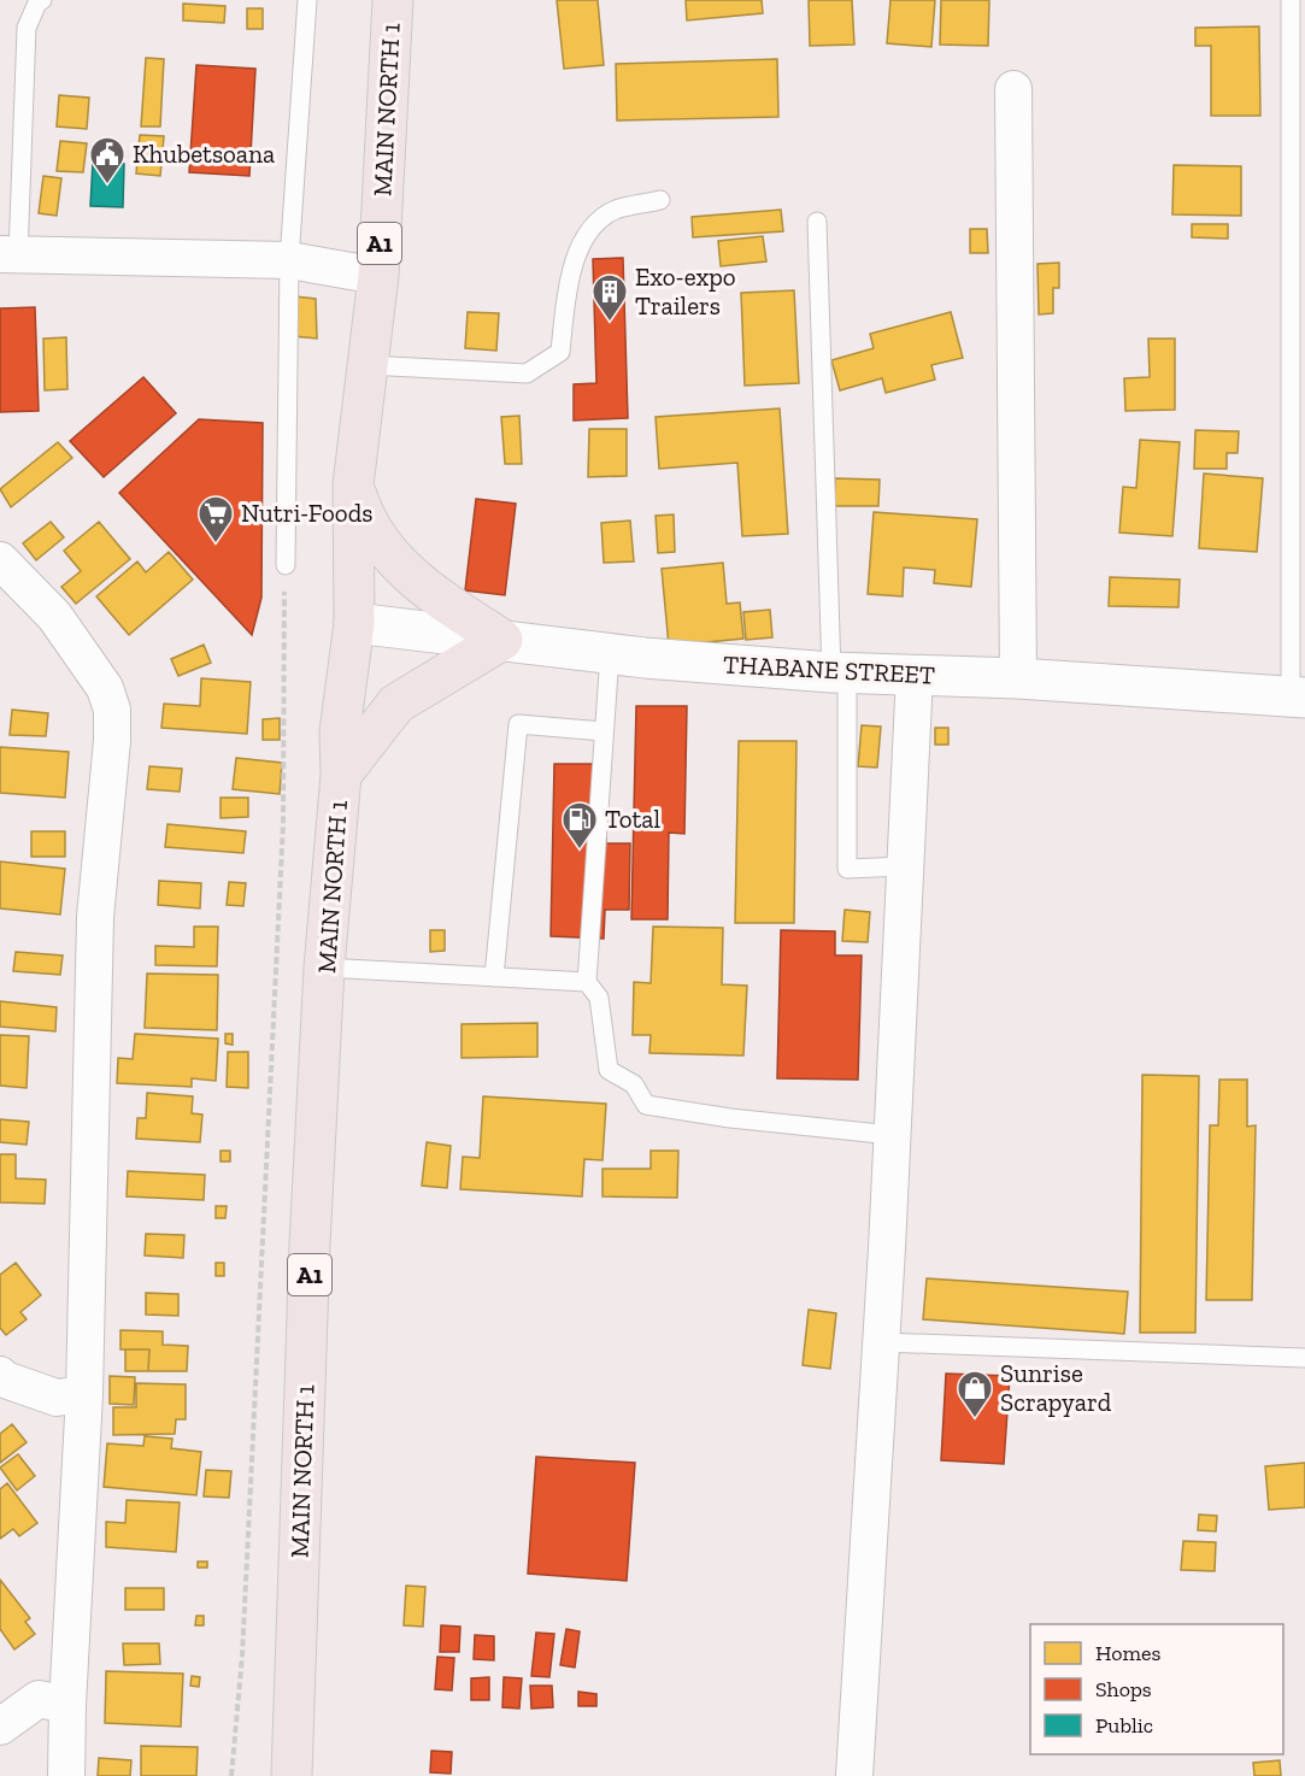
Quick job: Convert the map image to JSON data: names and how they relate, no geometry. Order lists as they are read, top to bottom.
{
  "streets": {
    "main road": ["MAIN NORTH 1", "A1"],
    "street": ["THABANE STREET"]
  },
  "crossings": [
    ["MAIN NORTH 1", "THABANE STREET"]
  ],
  "places": {
    "public building": ["Khubetsoana"],
    "building": ["Exo-expo Trailers"],
    "supermarket": ["Nutri-Foods"],
    "fuel station": ["Total"],
    "shop": ["Sunrise Scrapyard"]
  },
  "legend": ["Homes", "Shops", "Public"]
}
